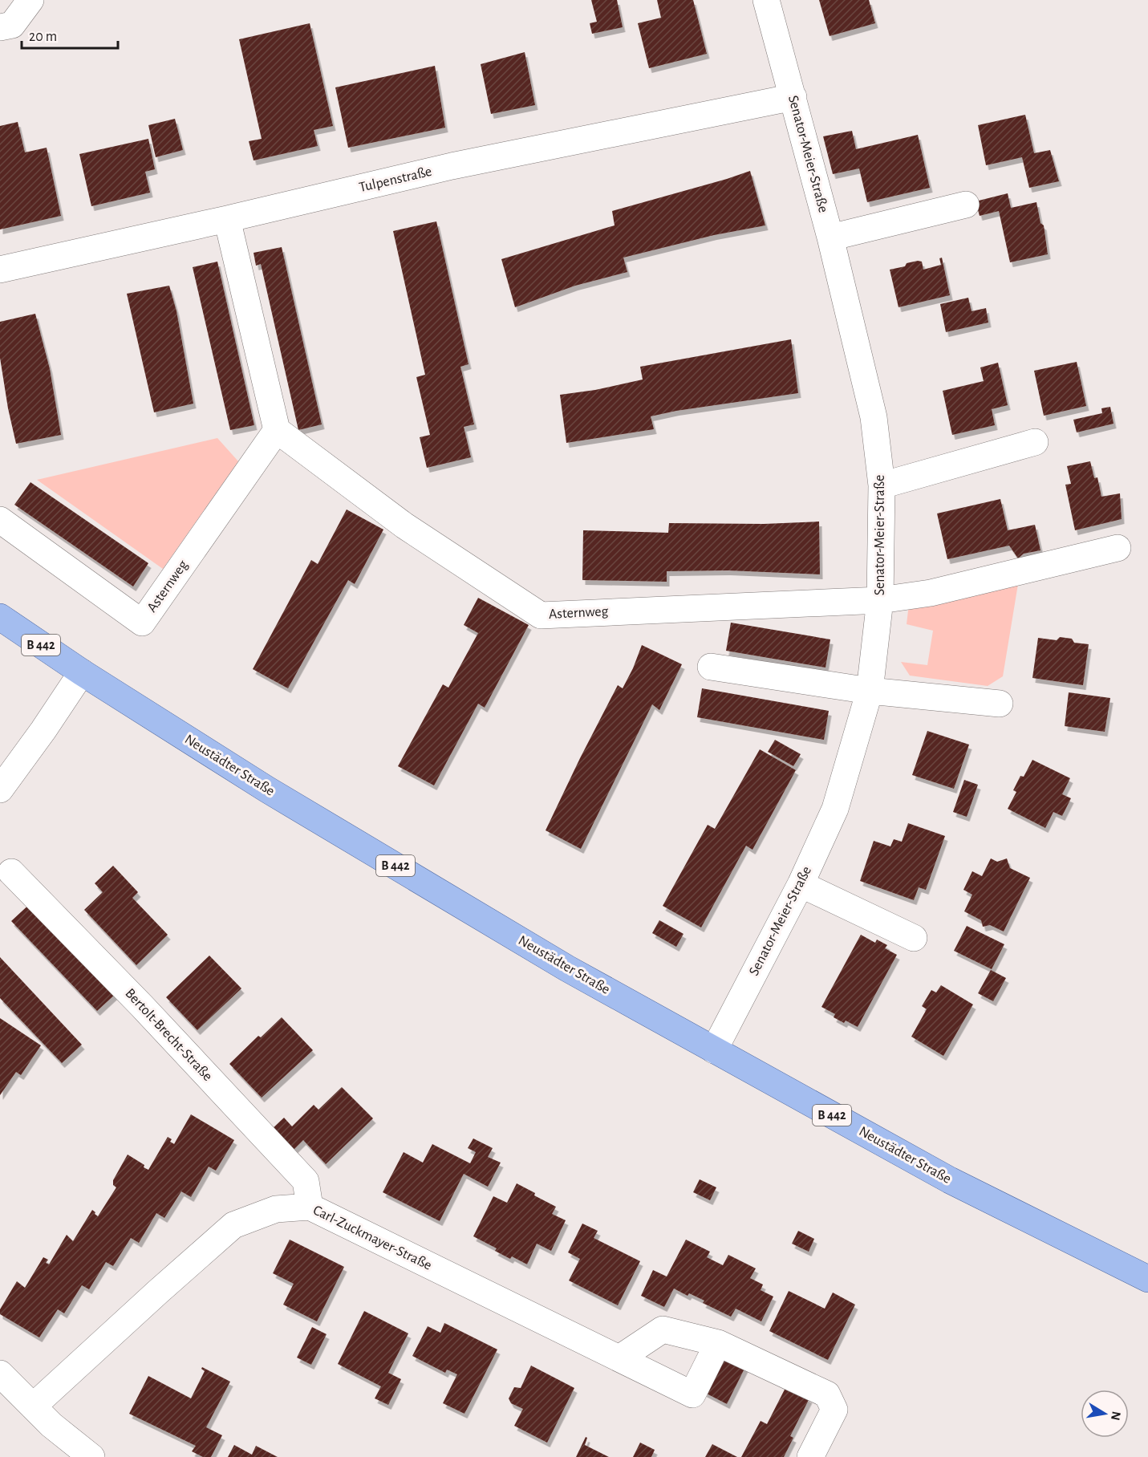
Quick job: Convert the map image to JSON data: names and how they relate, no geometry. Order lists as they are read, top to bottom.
{
  "streets": {
    "main road": ["B 442", "Neustädter Straße"],
    "street": [
      "Senator-Meier-Straße",
      "Tulpenstraße",
      "Asternweg",
      "Bertolt-Brecht-Straße",
      "Carl-Zuckmayer-Straße"
    ]
  },
  "crossings": [
    ["Senator-Meier-Straße", "Tulpenstraße"],
    ["Senator-Meier-Straße", "Asternweg"],
    ["Senator-Meier-Straße", "Neustädter Straße"],
    ["Bertolt-Brecht-Straße", "Carl-Zuckmayer-Straße"]
  ],
  "scale_bar": "20 m",
  "north": "right"
}
